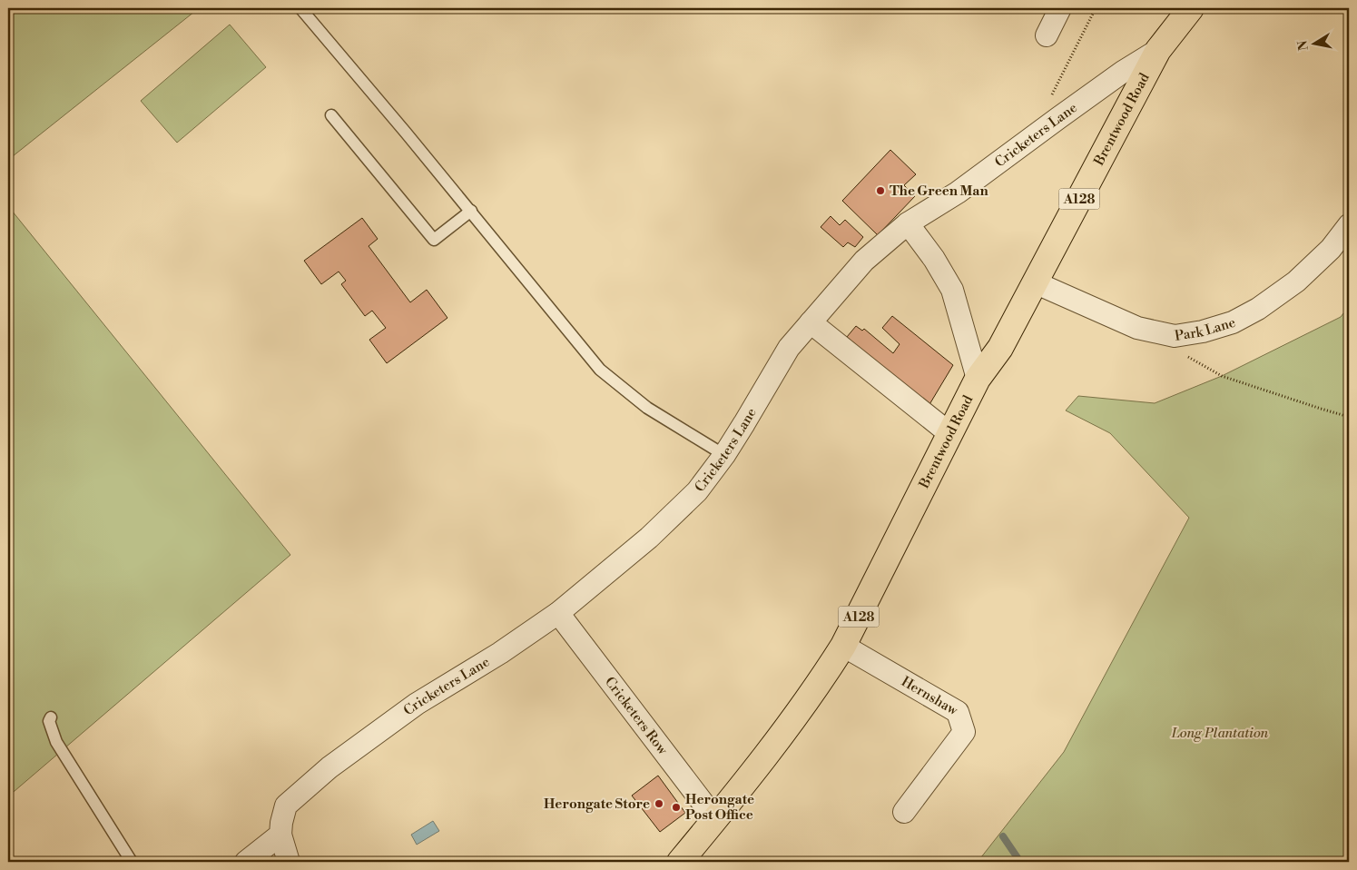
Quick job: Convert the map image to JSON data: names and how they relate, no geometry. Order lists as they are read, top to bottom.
{
  "streets": {
    "main road": ["Brentwood Road", "A128"],
    "street": [
      "Cricketers Lane",
      "Park Lane",
      "Hernshaw",
      "Cricketers Row"
    ]
  },
  "crossings": [
    ["Brentwood Road", "Cricketers Lane"],
    ["Brentwood Road", "Park Lane"],
    ["Brentwood Road", "Hernshaw"],
    ["Brentwood Road", "Cricketers Row"],
    ["Cricketers Lane", "Cricketers Row"]
  ],
  "parks": ["Long Plantation"],
  "places": ["The Green Man", "Herongate Store", "Herongate Post Office"],
  "north": "left"
}
